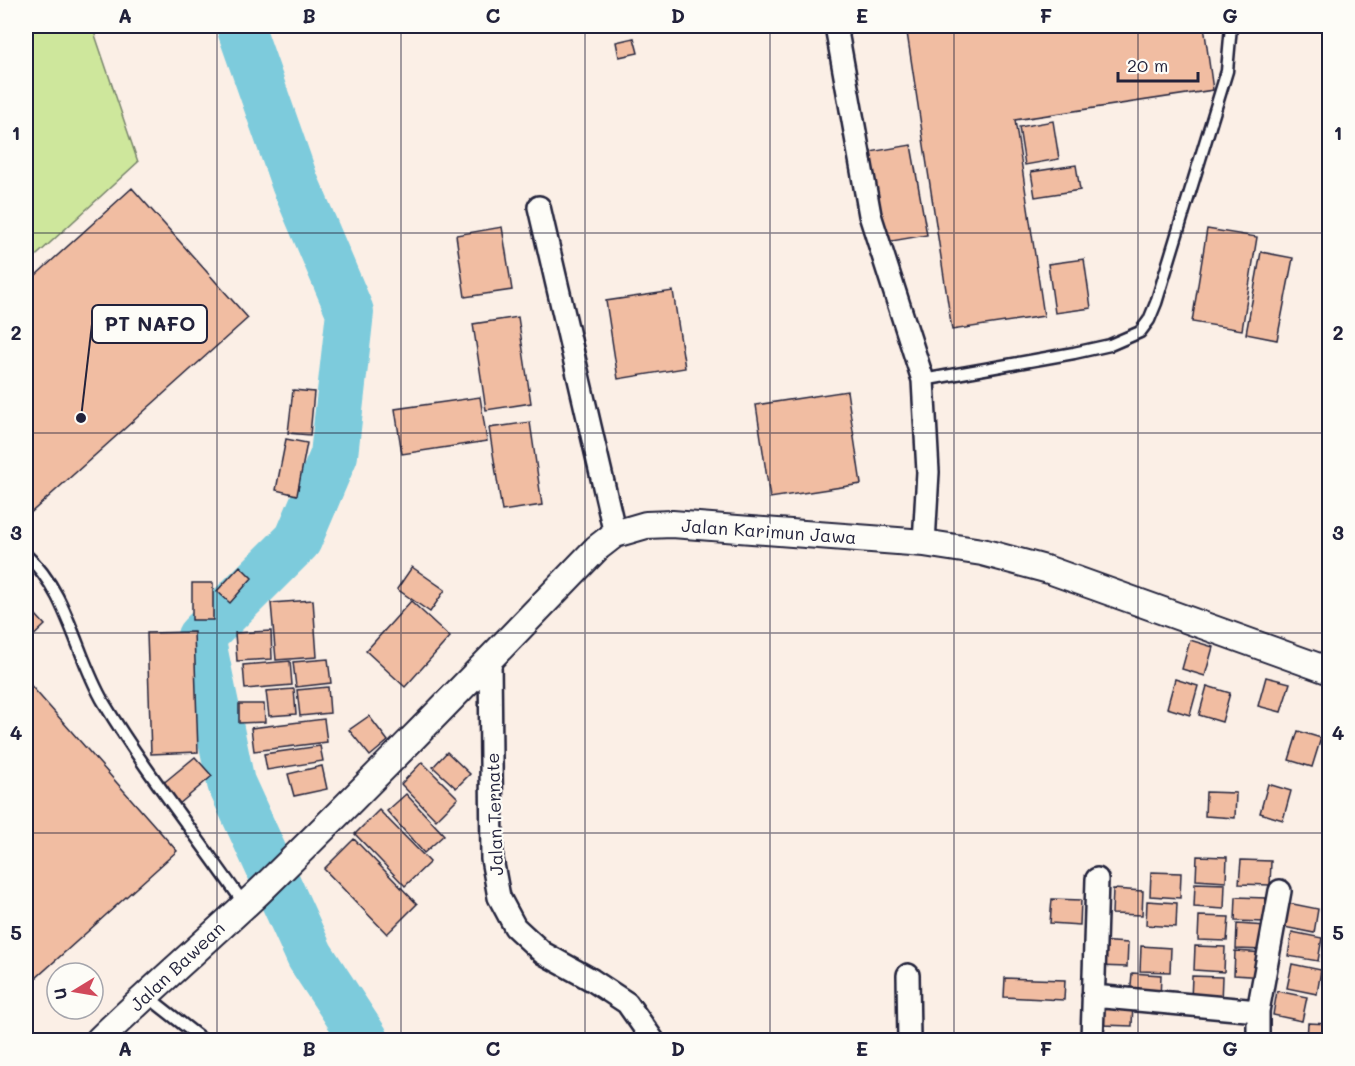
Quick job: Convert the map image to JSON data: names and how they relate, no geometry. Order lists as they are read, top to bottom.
{
  "streets": {
    "street": ["Jalan Karimun Jawa", "Jalan Ternate", "Jalan Bawean"]
  },
  "crossings": [
    ["Jalan Karimun Jawa", "Jalan Ternate"],
    ["Jalan Karimun Jawa", "Jalan Bawean"]
  ],
  "places": ["PT NAFO"],
  "scale_bar": "20 m",
  "north": "left",
  "grid": {
    "columns": [
      "A",
      "B",
      "C",
      "D",
      "E",
      "F",
      "G"
    ],
    "rows": [
      "1",
      "2",
      "3",
      "4",
      "5"
    ]
  }
}
